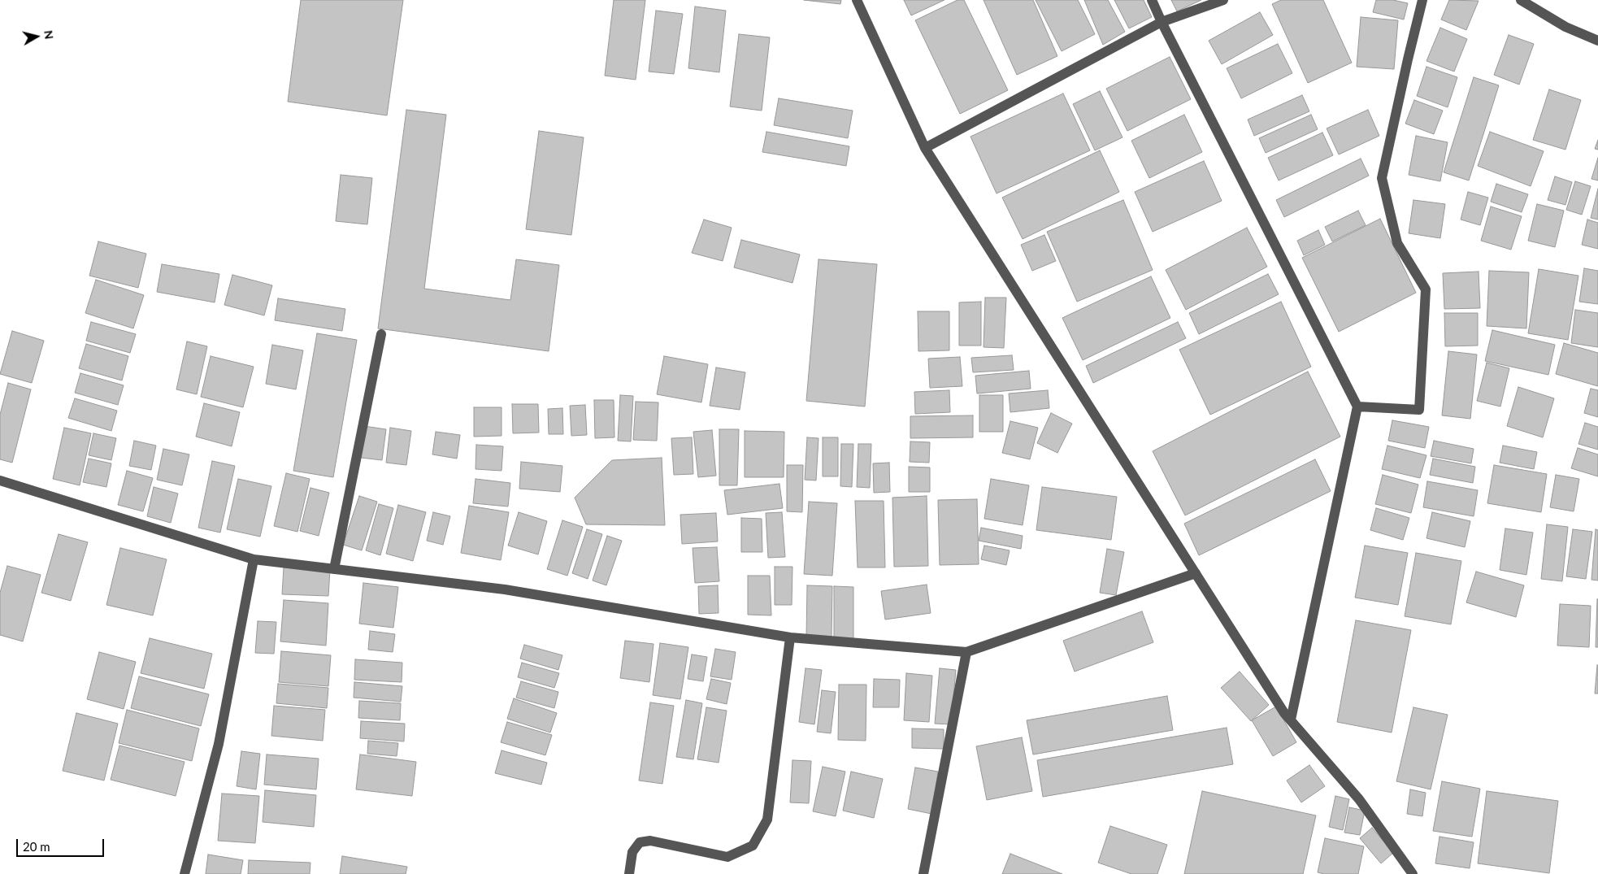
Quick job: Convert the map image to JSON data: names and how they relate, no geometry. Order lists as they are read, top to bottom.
{
  "scale_bar": "20 m",
  "north": "right"
}
